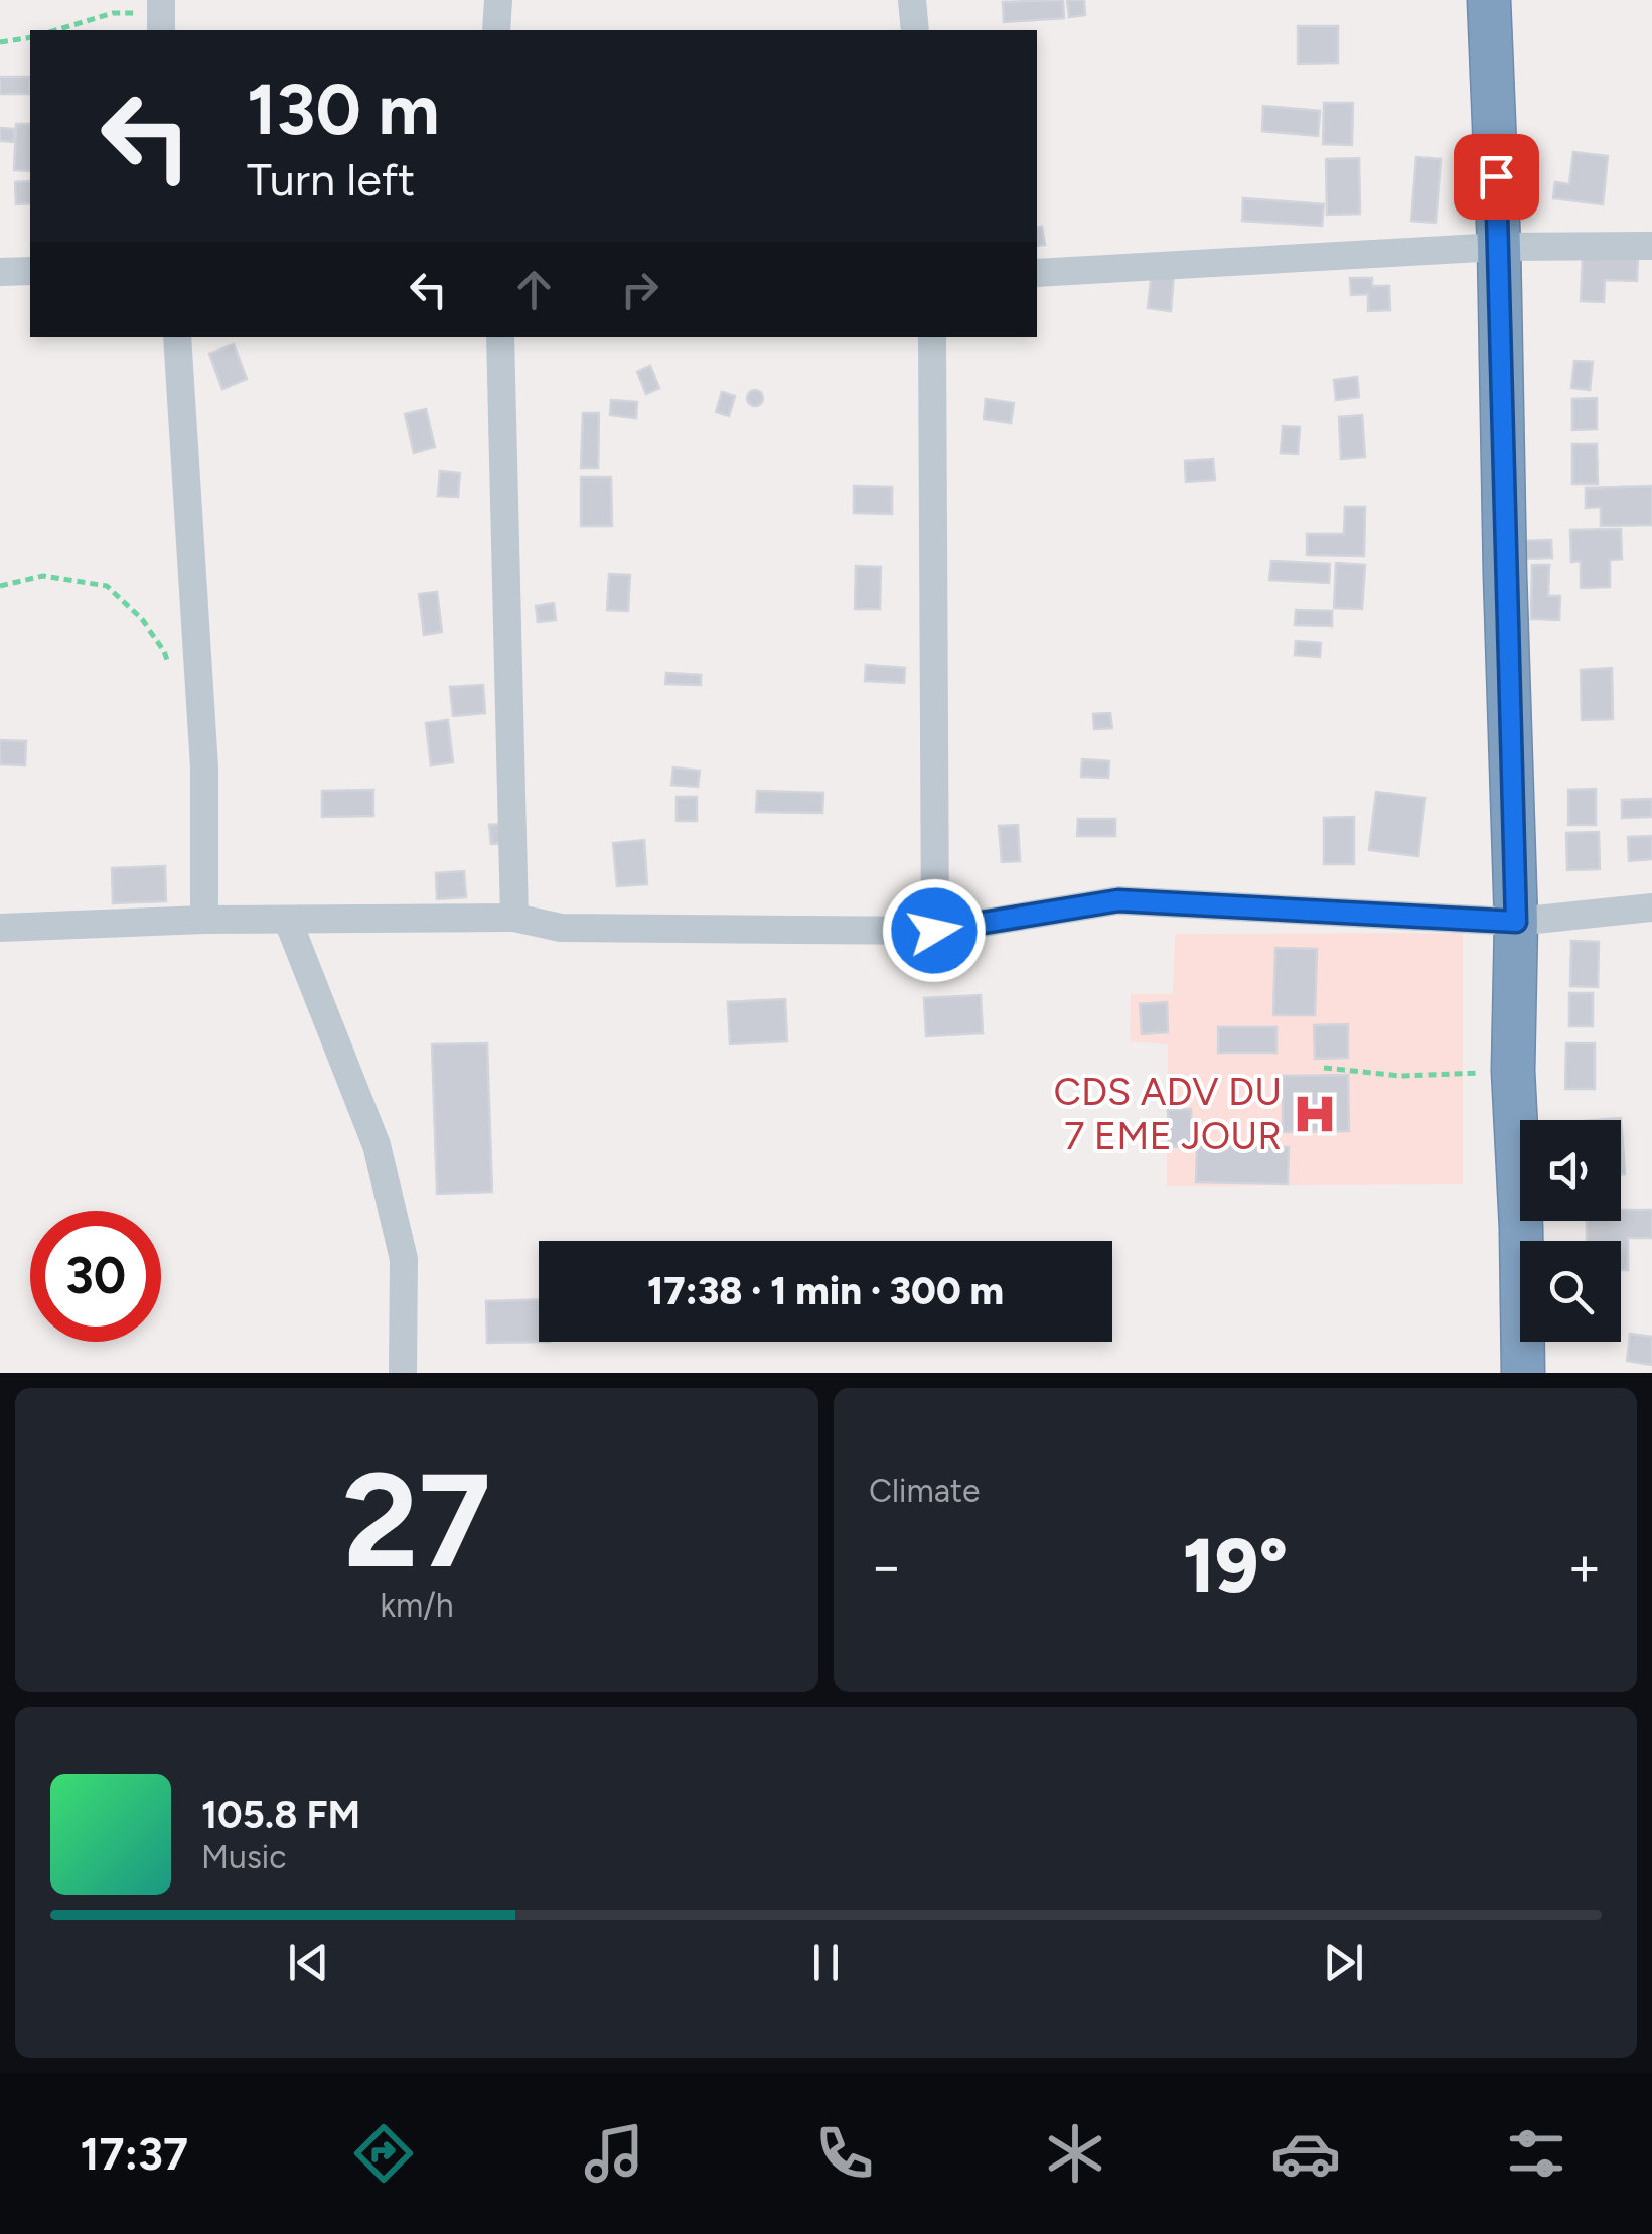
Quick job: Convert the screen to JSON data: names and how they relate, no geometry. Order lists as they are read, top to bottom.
{
  "places": {
    "hospital": ["CDS ADV DU 7 EME JOUR"]
  },
  "page": {
    "turn": ["130 m", "Turn left"],
    "limit": "30",
    "trip": "17:38 · 1 min · 300 m",
    "tile": [
      ["27", "km/h"],
      "Climate"
    ],
    "heat": ["−", "19°", "+"],
    "song": ["105.8 FM", "Music"],
    "tabs": "17:37"
  }
}
